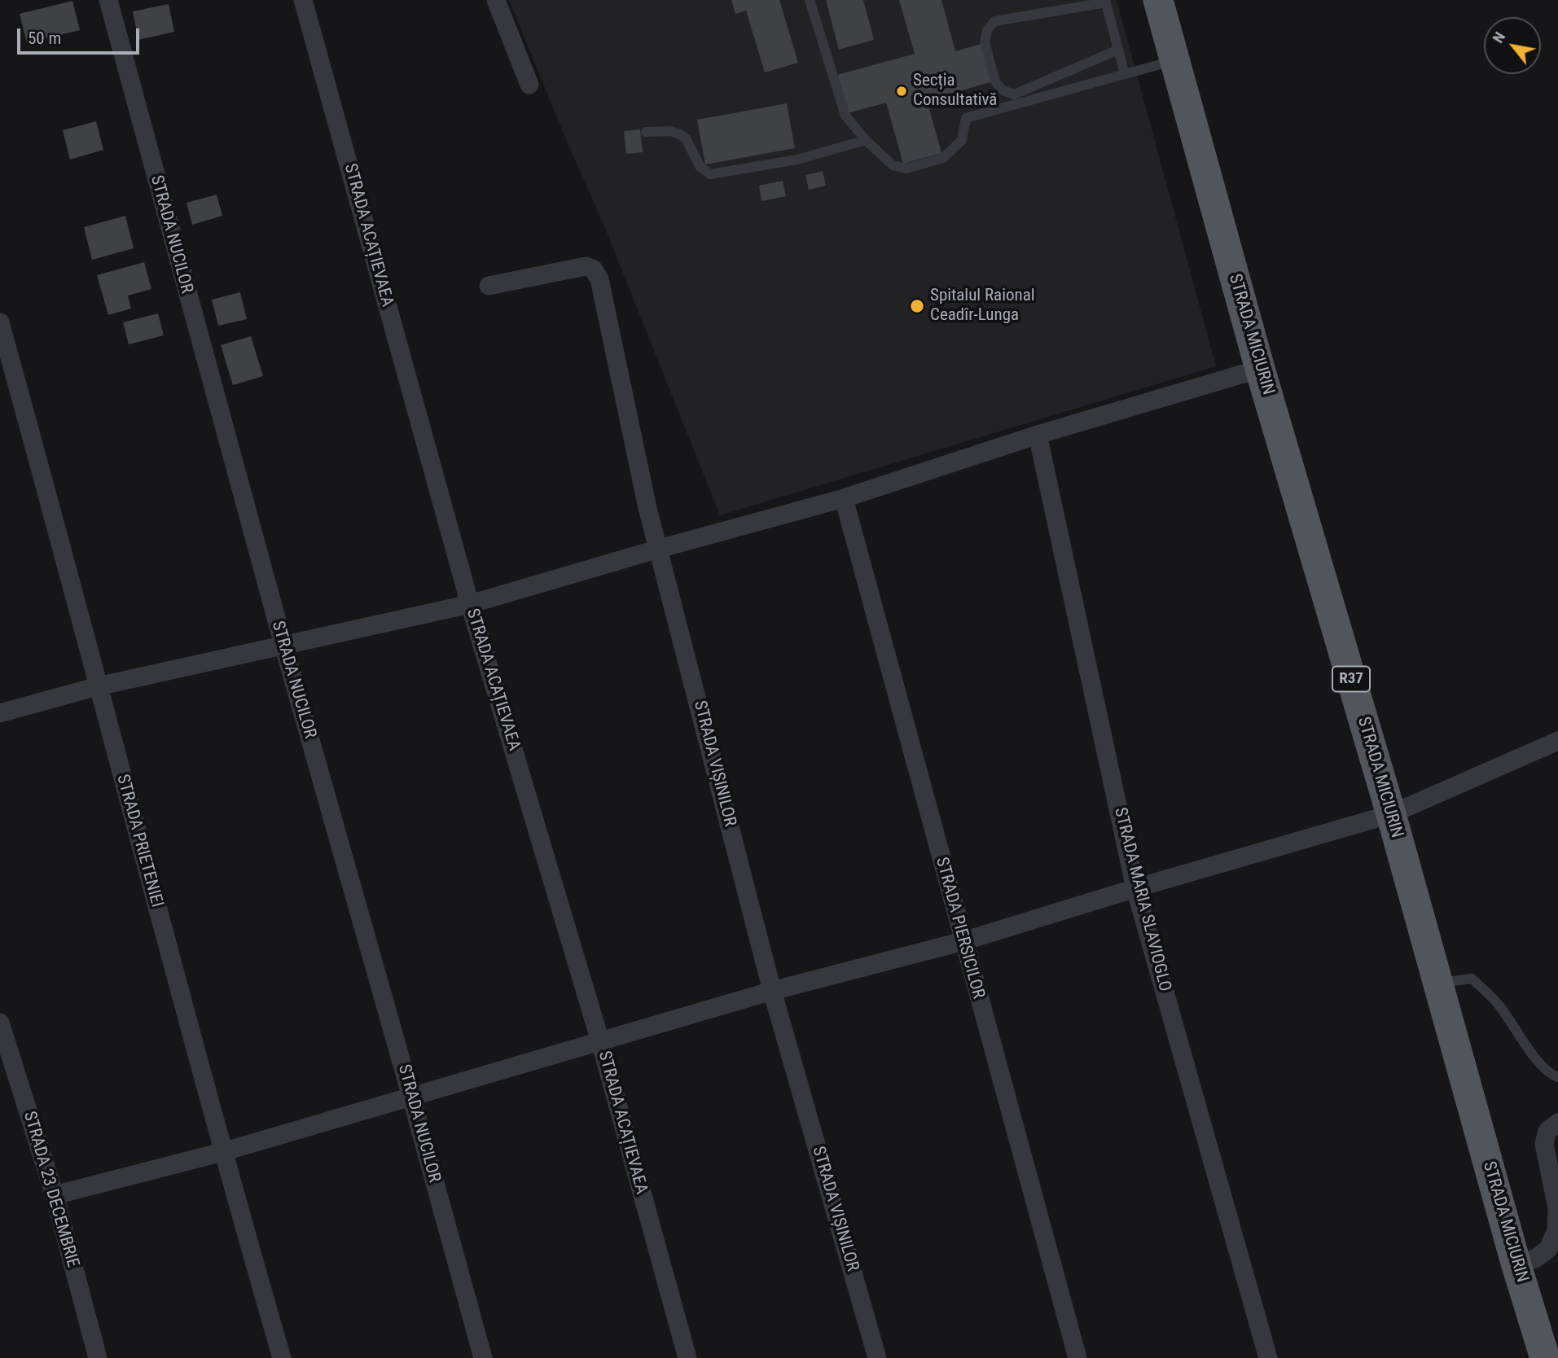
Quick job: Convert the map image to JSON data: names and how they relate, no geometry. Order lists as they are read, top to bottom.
{
  "streets": {
    "main road": ["STRADA MICIURIN", "R37"],
    "street": [
      "STRADA NUCILOR",
      "STRADA ACAȚIEVAEA",
      "STRADA VIȘINILOR",
      "STRADA PRIETENIEI",
      "STRADA MARIA SLAVIOGLO",
      "STRADA PIERSICILOR",
      "STRADA 23 DECEMBRIE"
    ]
  },
  "places": ["Secția Consultativă", "Spitalul Raional Ceadîr-Lunga"],
  "scale_bar": "50 m",
  "north": "top left"
}
